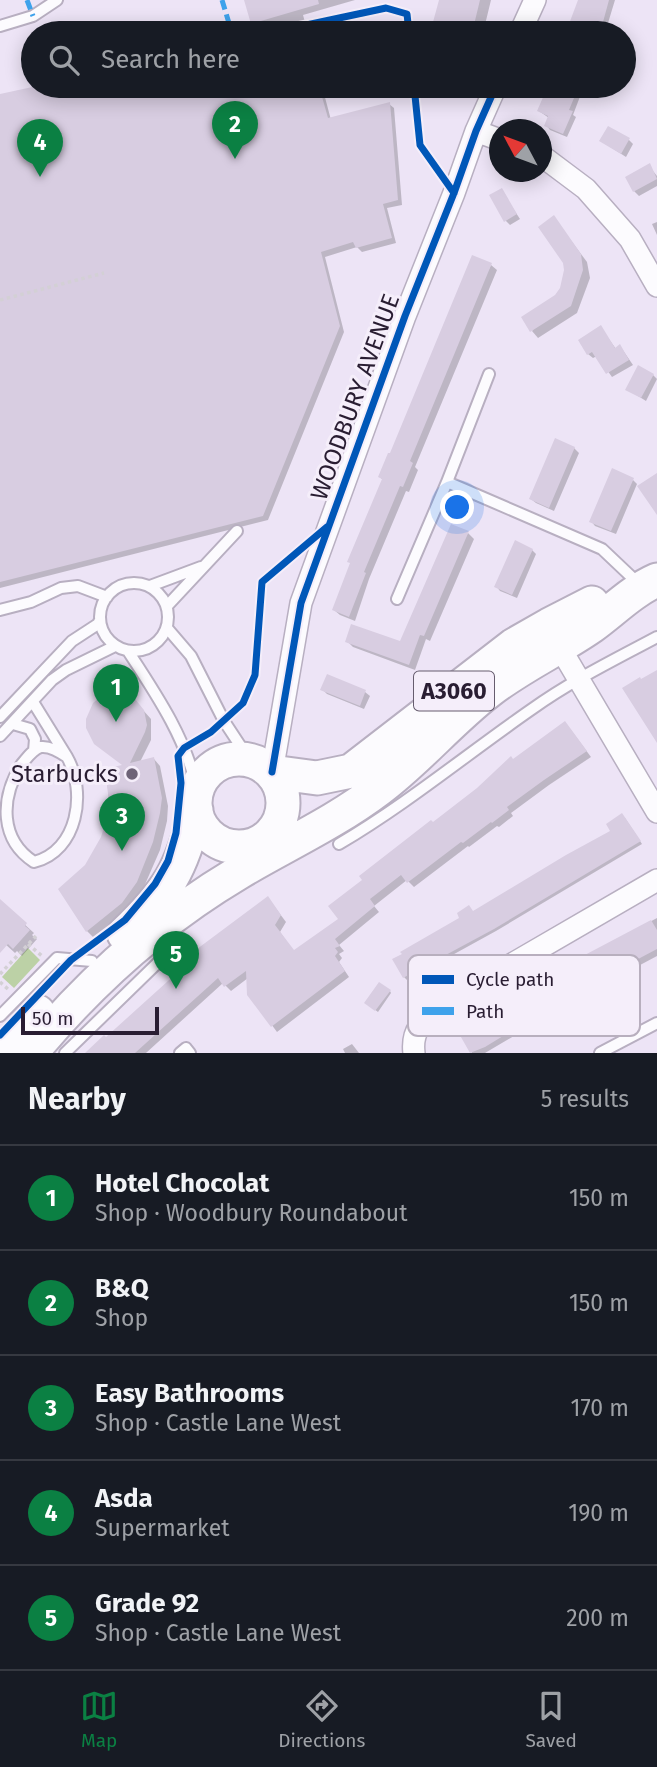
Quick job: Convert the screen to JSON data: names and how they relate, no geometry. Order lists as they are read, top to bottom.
{
  "streets": {
    "main road": ["A3060"],
    "street": ["WOODBURY AVENUE"]
  },
  "crossings": [
    ["WOODBURY AVENUE", "A3060"]
  ],
  "places": ["Starbucks"],
  "legend": ["Cycle path", "Path"],
  "scale_bar": "50 m",
  "north": "top left",
  "page": {
    "search": "Search here",
    "pins": [
      "2",
      "4",
      "1",
      "3",
      "5"
    ],
    "scale": "50 m",
    "heading": ["Nearby", "5 results"],
    "list": [
      {
        "mark": "1",
        "name": "Hotel Chocolat",
        "note": "Shop · Woodbury Roundabout",
        "value": "150 m"
      },
      {
        "mark": "2",
        "name": "B&Q",
        "note": "Shop",
        "value": "150 m"
      },
      {
        "mark": "3",
        "name": "Easy Bathrooms",
        "note": "Shop · Castle Lane West",
        "value": "170 m"
      },
      {
        "mark": "4",
        "name": "Asda",
        "note": "Supermarket",
        "value": "190 m"
      },
      {
        "mark": "5",
        "name": "Grade 92",
        "note": "Shop · Castle Lane West",
        "value": "200 m"
      }
    ],
    "nav": ["Map", "Directions", "Saved"]
  }
}
